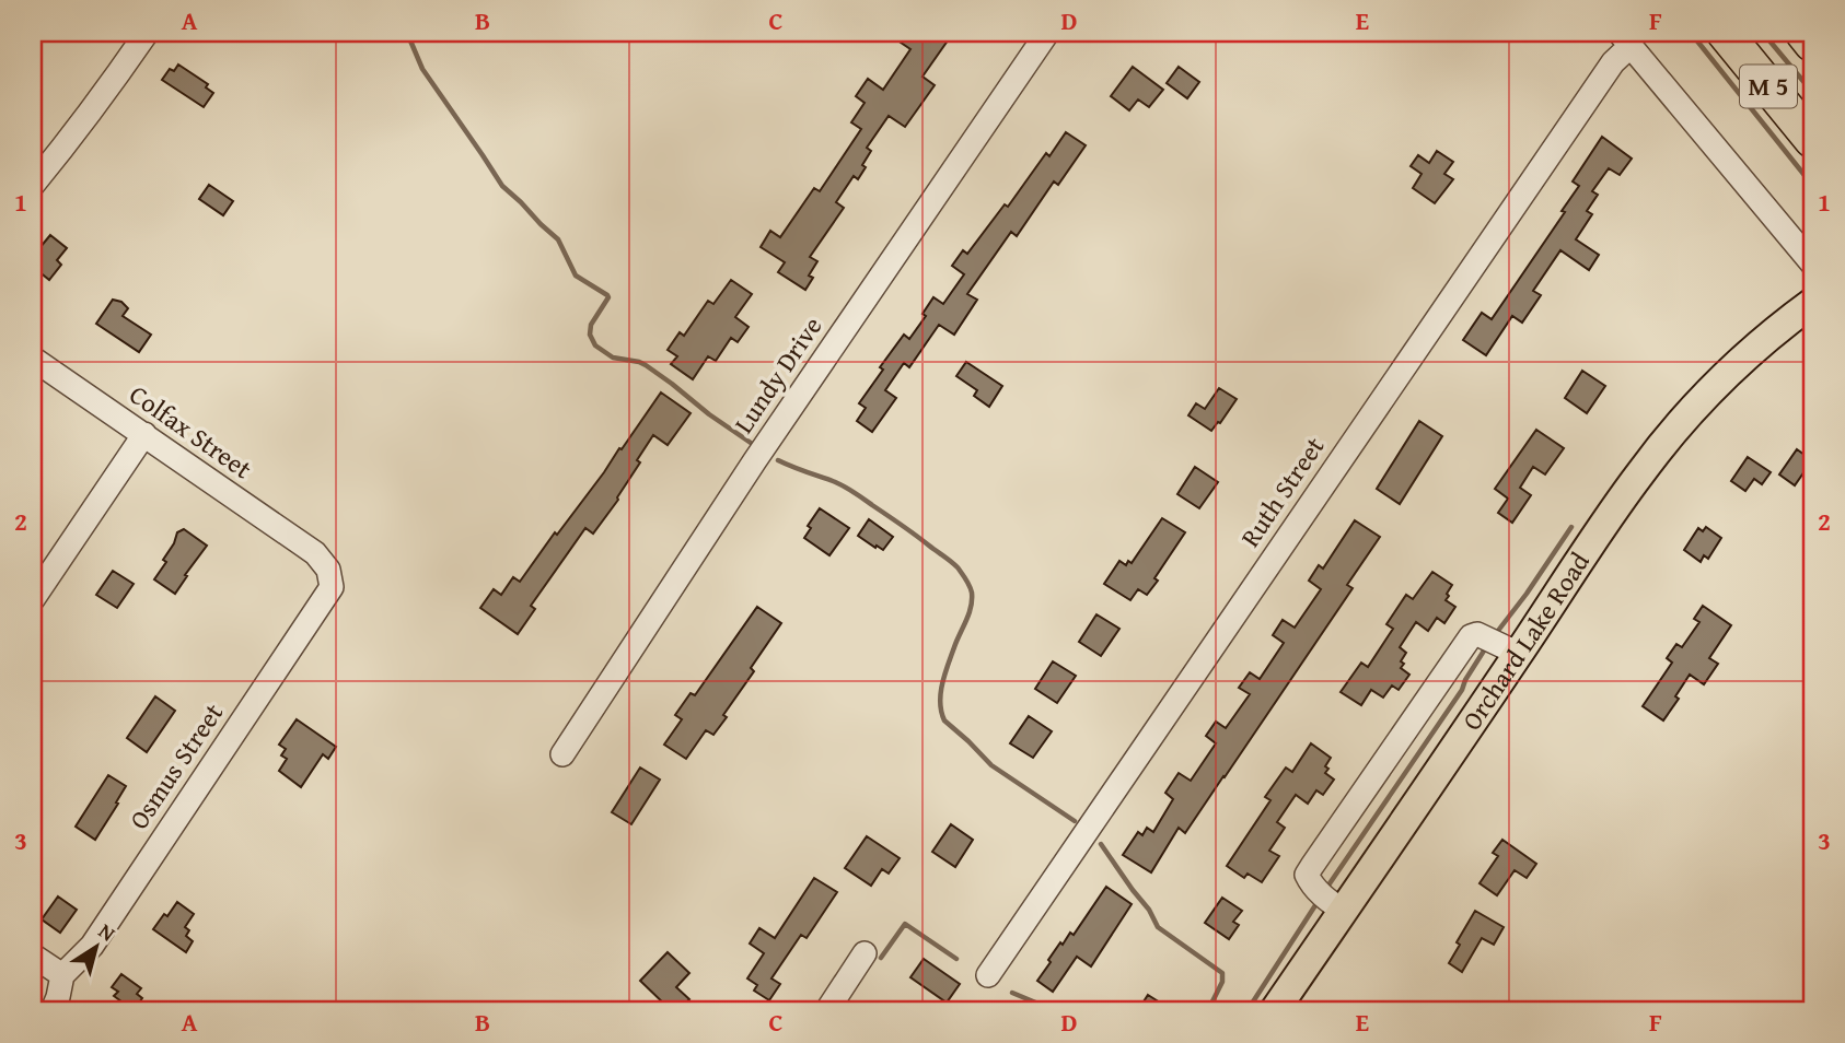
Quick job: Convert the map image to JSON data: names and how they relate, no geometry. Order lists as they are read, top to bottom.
{
  "streets": {
    "highway": ["M 5"],
    "main road": ["Orchard Lake Road"],
    "street": [
      "Lundy Drive",
      "Colfax Street",
      "Ruth Street",
      "Osmus Street"
    ]
  },
  "crossings": [
    ["Colfax Street", "Osmus Street"]
  ],
  "north": "top right",
  "grid": {
    "columns": [
      "A",
      "B",
      "C",
      "D",
      "E",
      "F"
    ],
    "rows": ["1", "2", "3"]
  }
}
